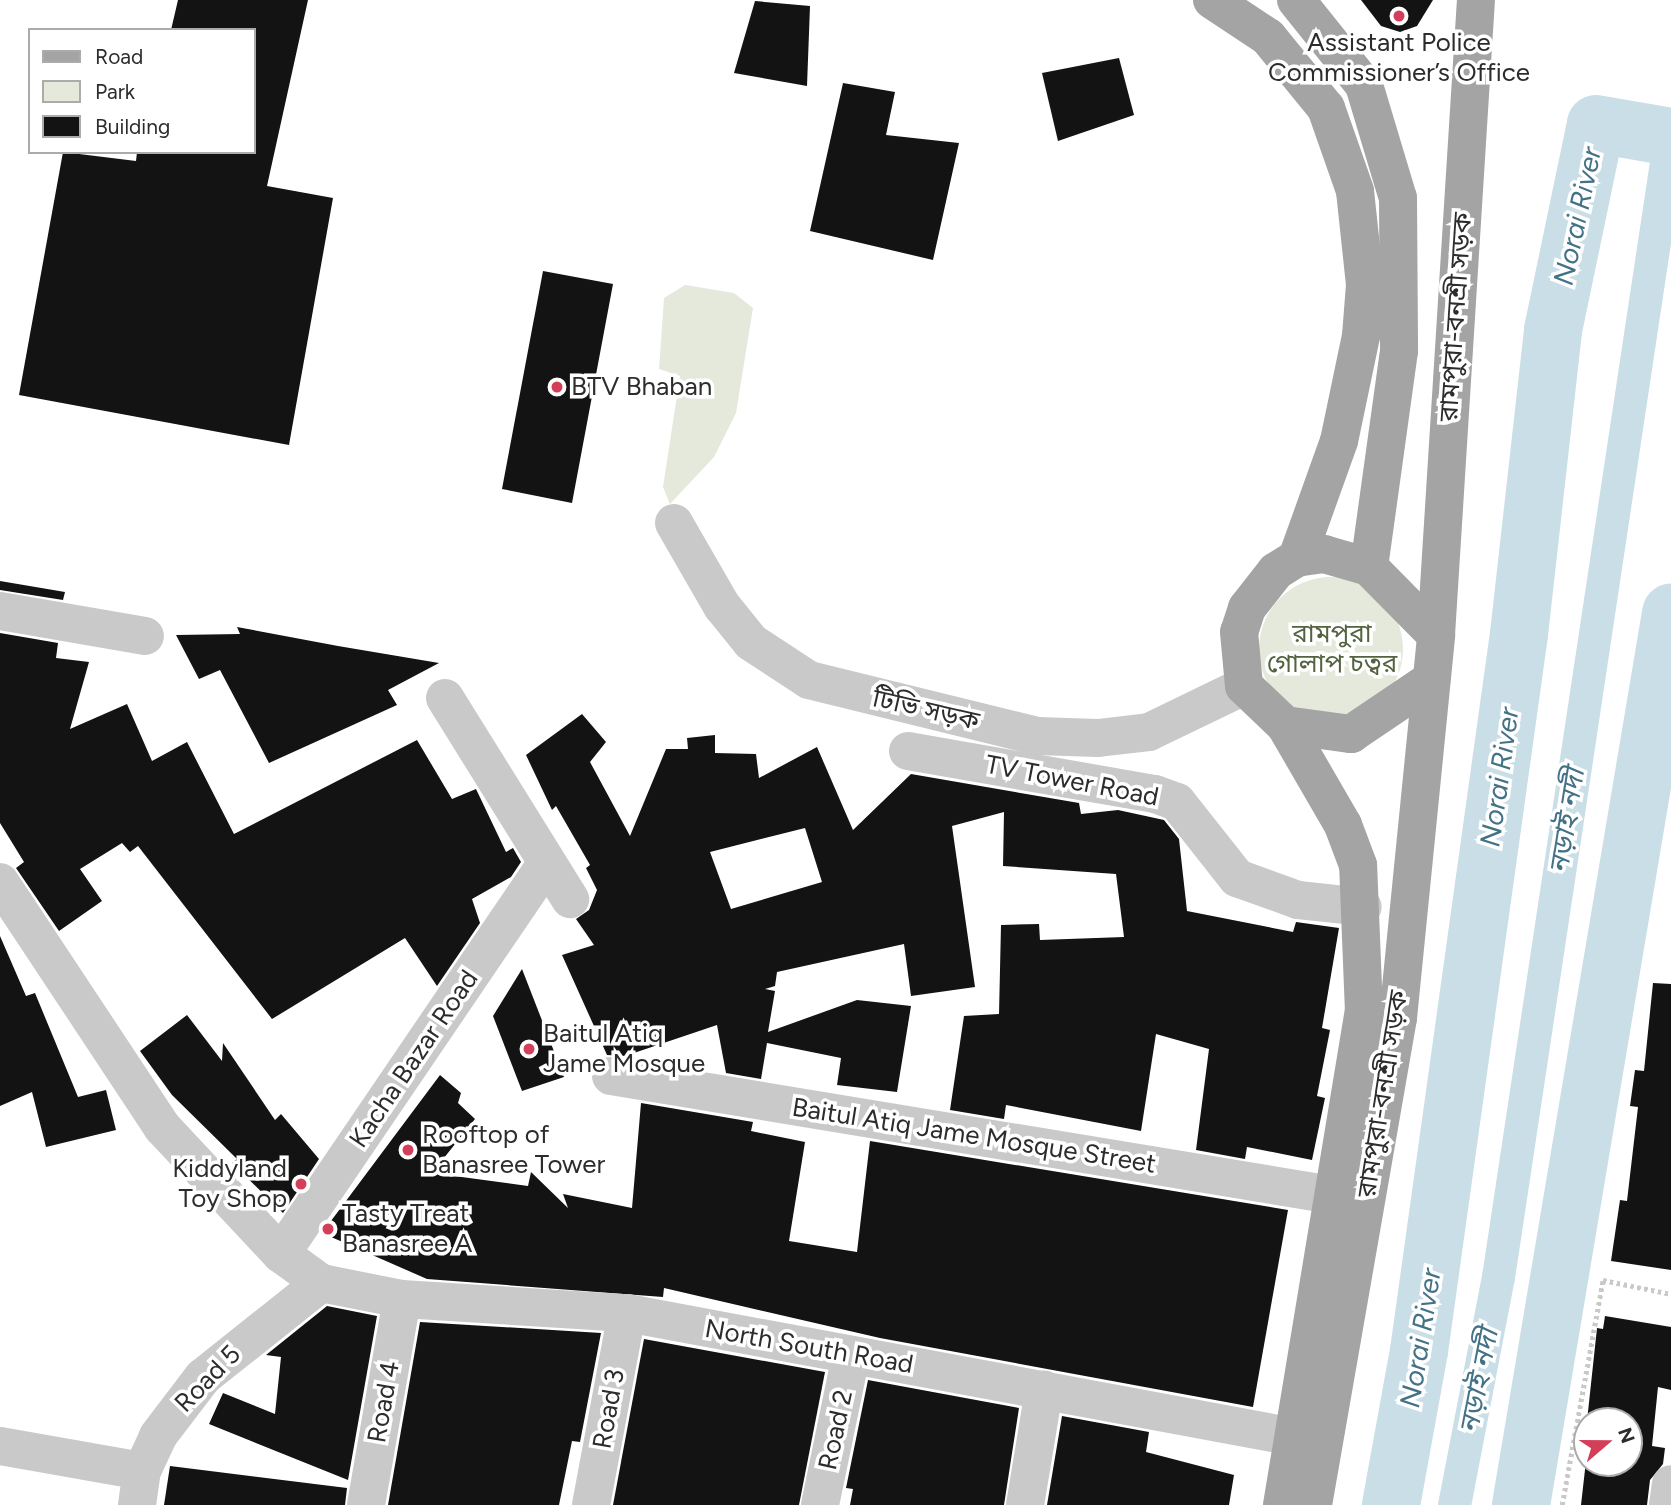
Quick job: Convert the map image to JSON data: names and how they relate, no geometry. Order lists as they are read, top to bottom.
{
  "streets": {
    "main road": ["রামপুরা-বনশ্রী সড়ক"],
    "street": [
      "টিভি সড়ক",
      "TV Tower Road",
      "Kacha Bazar Road",
      "Baitul Atiq Jame Mosque Street",
      "North South Road",
      "Road 5",
      "Road 4",
      "Road 3",
      "Road 2"
    ]
  },
  "crossings": [
    ["রামপুরা-বনশ্রী সড়ক", "টিভি সড়ক"],
    ["রামপুরা-বনশ্রী সড়ক", "TV Tower Road"],
    ["রামপুরা-বনশ্রী সড়ক", "Baitul Atiq Jame Mosque Street"],
    ["রামপুরা-বনশ্রী সড়ক", "North South Road"],
    ["North South Road", "Road 5"],
    ["North South Road", "Road 4"],
    ["North South Road", "Road 3"],
    ["North South Road", "Road 2"]
  ],
  "water": ["Norai River", "নড়াই নদী"],
  "parks": ["রামপুরা গোলাপ চত্বর"],
  "places": [
    "Assistant Police Commissioner’s Office",
    "BTV Bhaban",
    "Baitul Atiq Jame Mosque",
    "Rooftop of Banasree Tower",
    "Kiddyland Toy Shop",
    "Tasty Treat Banasree A"
  ],
  "legend": ["Road", "Park", "Building"],
  "north": "right"
}
